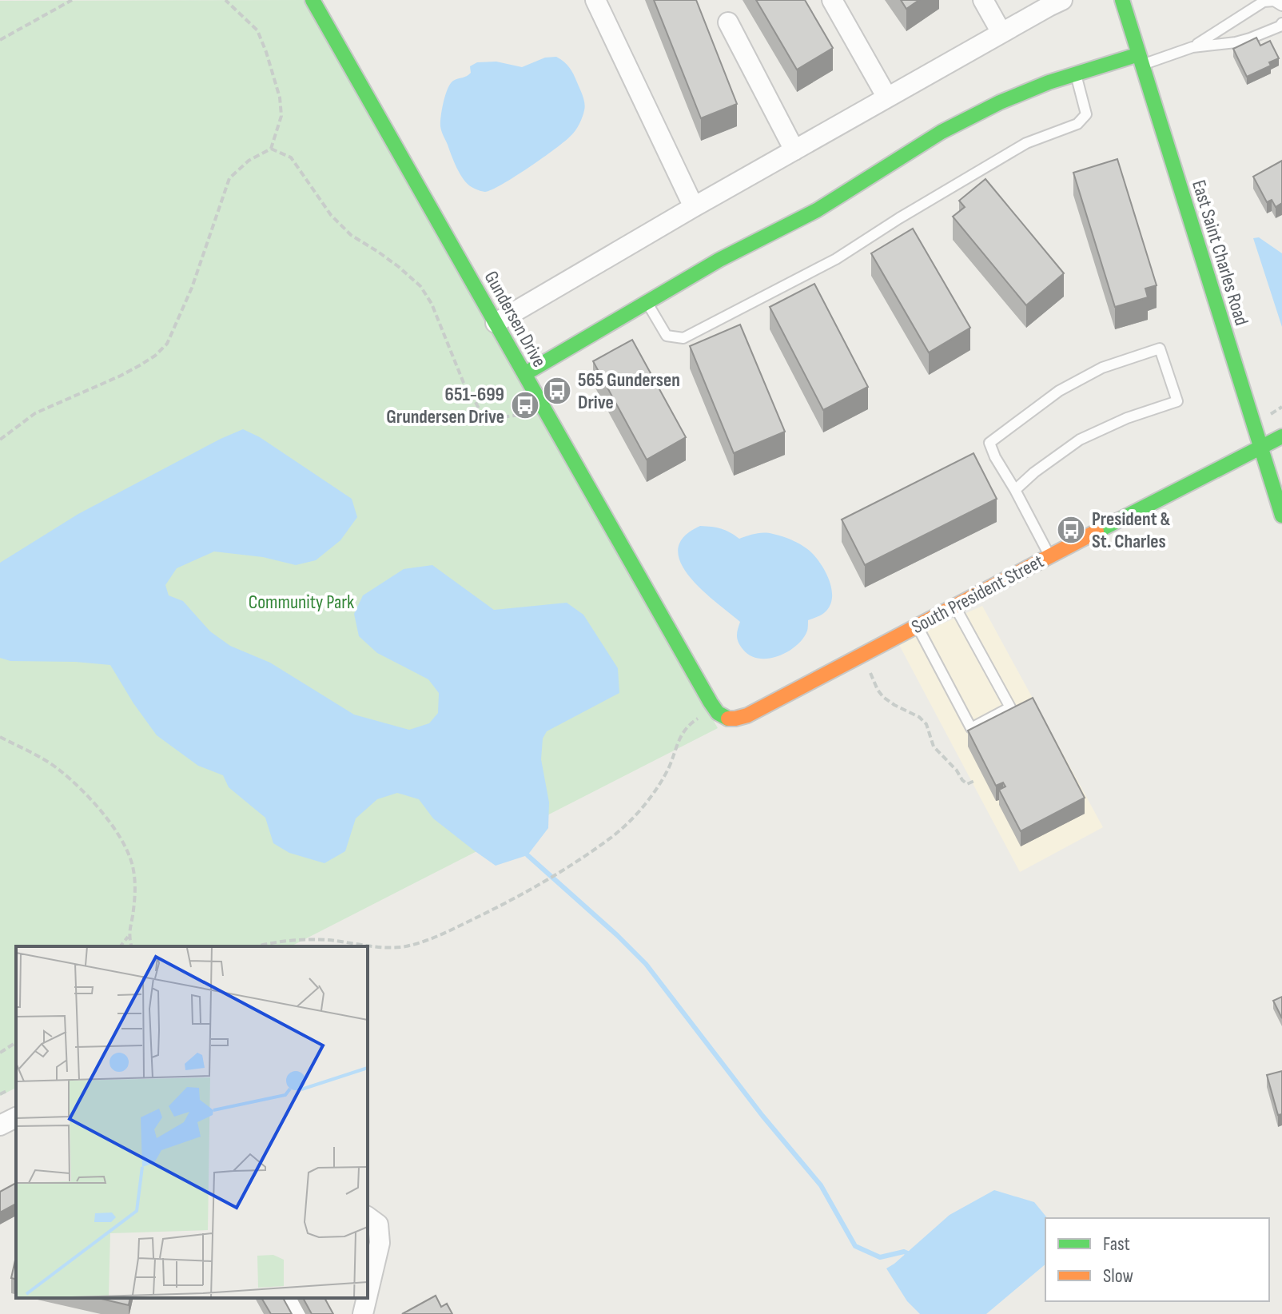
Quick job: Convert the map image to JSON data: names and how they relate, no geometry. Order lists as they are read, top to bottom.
{
  "streets": {
    "street": ["East Saint Charles Road", "Gundersen Drive", "South President Street"]
  },
  "crossings": [
    ["East Saint Charles Road", "South President Street"],
    ["Gundersen Drive", "South President Street"]
  ],
  "parks": ["Community Park"],
  "places": {
    "bus stop": ["565 Gundersen Drive", "651-699 Grundersen Drive", "President & St. Charles"]
  },
  "legend": ["Fast", "Slow"]
}
